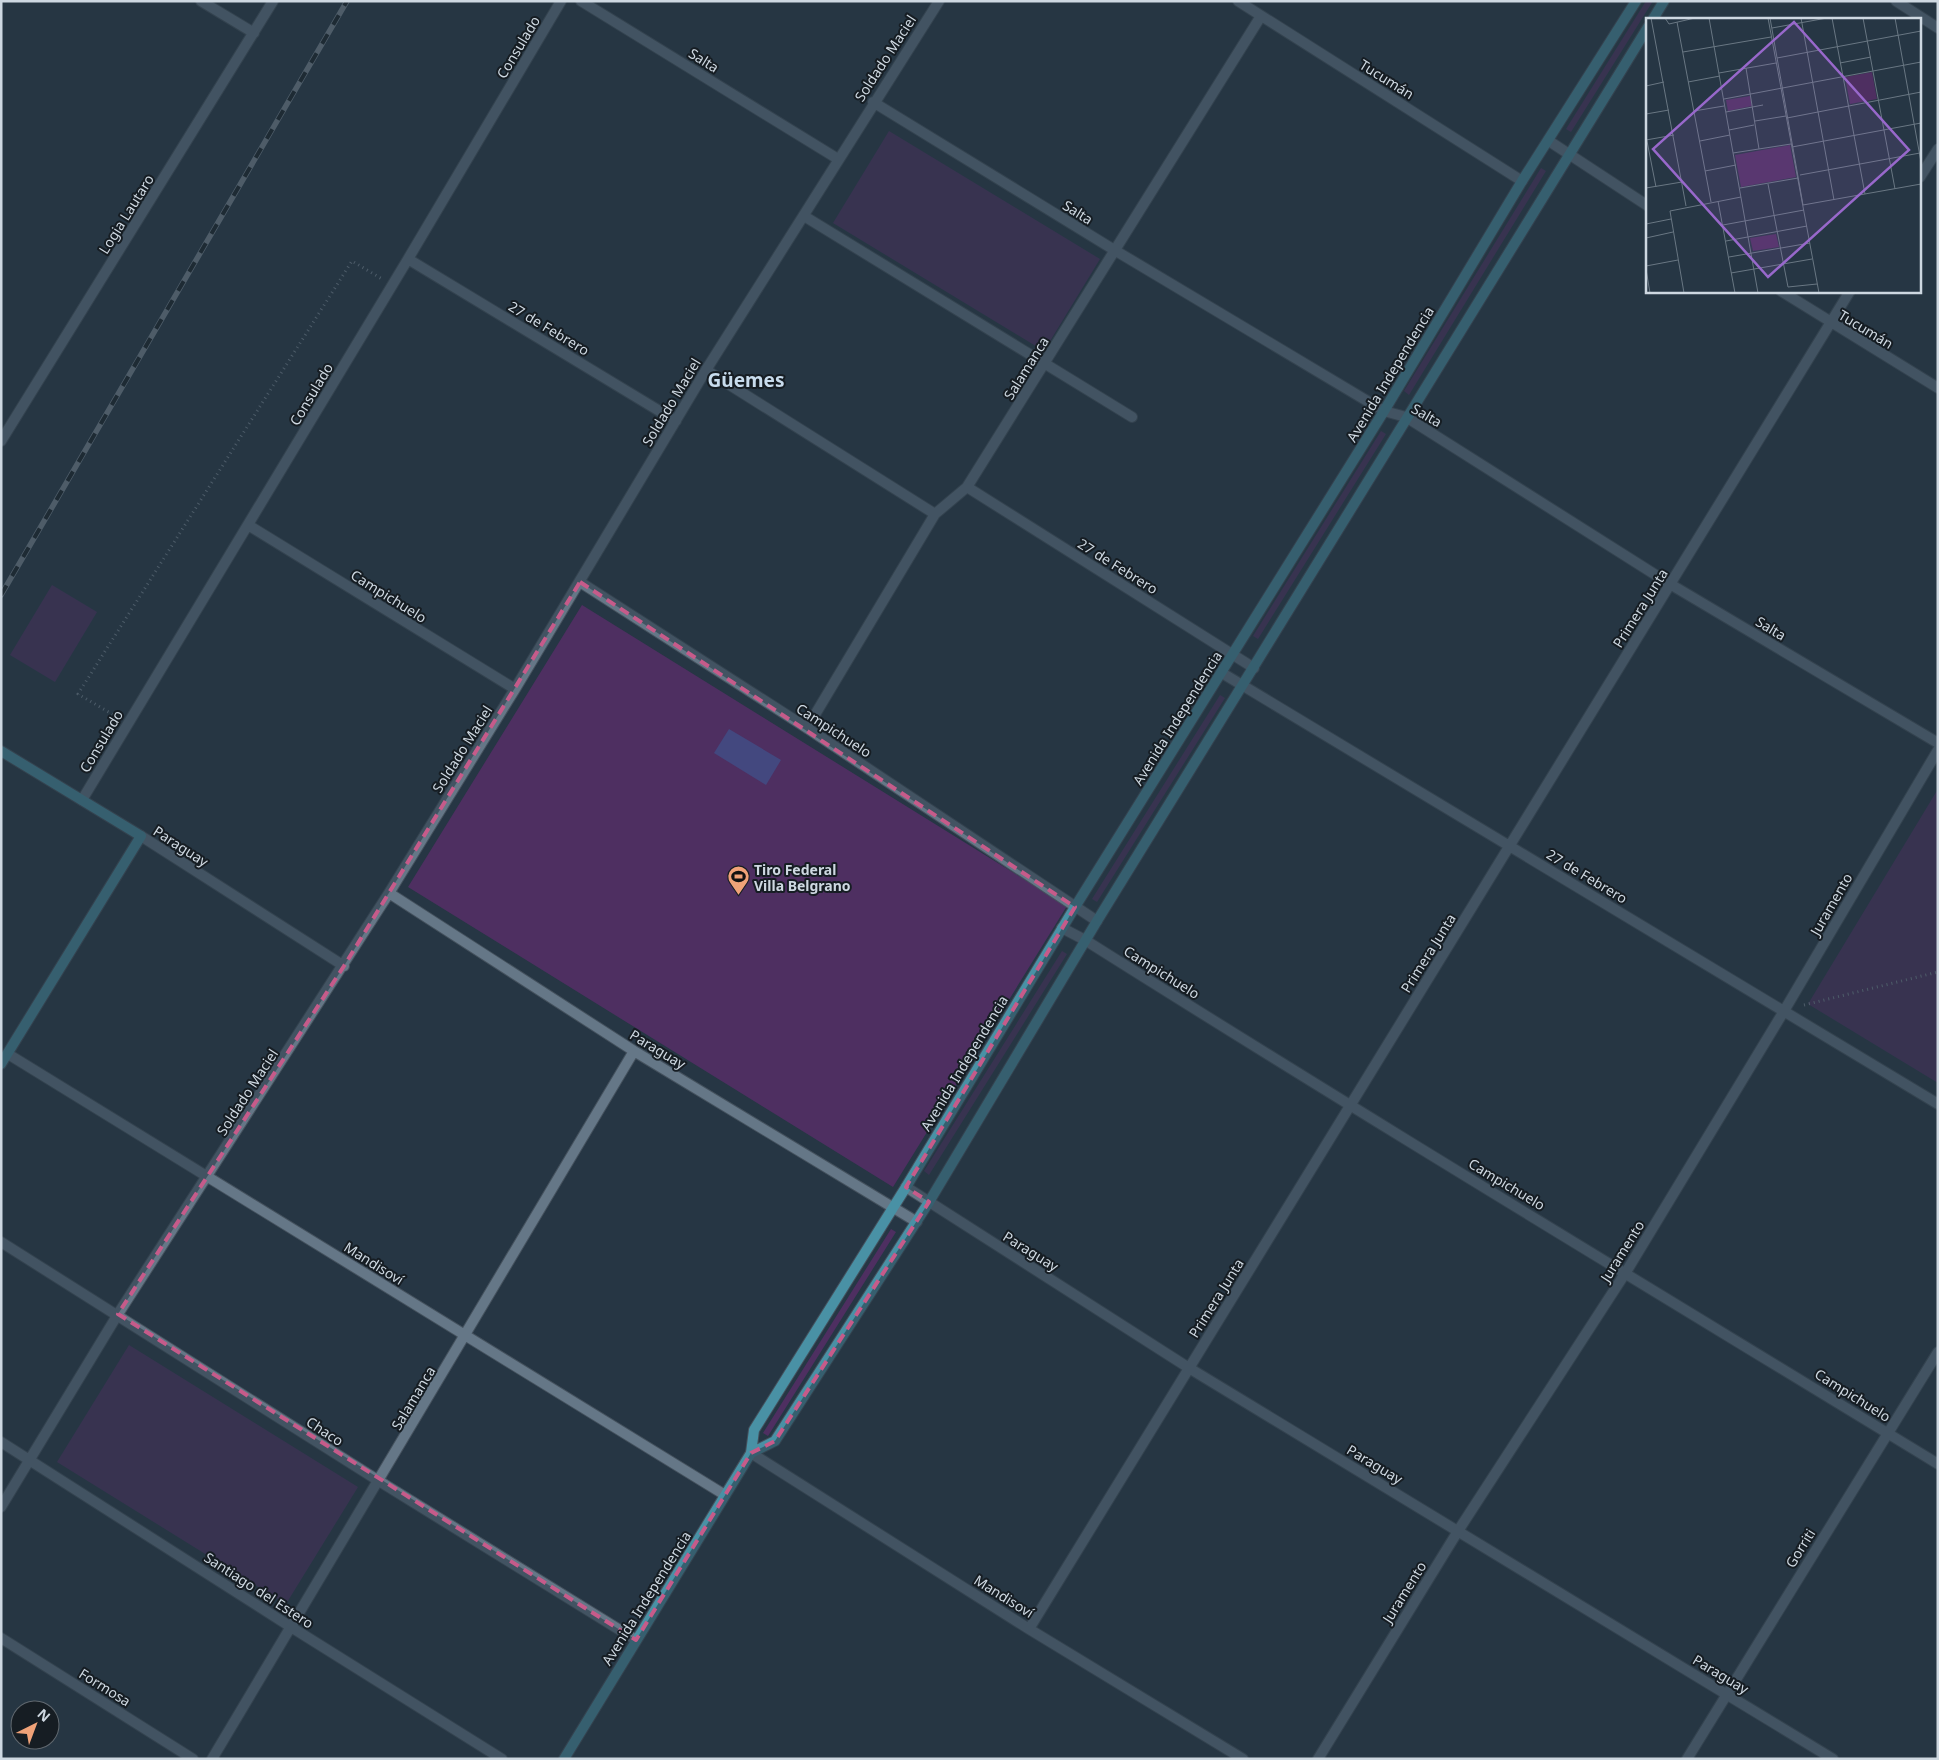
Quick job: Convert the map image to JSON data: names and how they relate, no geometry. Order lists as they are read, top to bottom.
{
  "streets": {
    "street": [
      "Consulado",
      "Soldado Maciel",
      "Salta",
      "Tucumán",
      "Logia Lautaro",
      "27 de Febrero",
      "Salamanca",
      "Avenida Independencia",
      "Campichuelo",
      "Primera Junta",
      "Paraguay",
      "Juramento",
      "Mandisoví",
      "Chaco",
      "Gorriti",
      "Santiago del Estero",
      "Formosa"
    ]
  },
  "crossings": [
    ["Consulado", "27 de Febrero"],
    ["Consulado", "Campichuelo"],
    ["Consulado", "Paraguay"],
    ["Soldado Maciel", "Salta"],
    ["Soldado Maciel", "27 de Febrero"],
    ["Soldado Maciel", "Campichuelo"],
    ["Soldado Maciel", "Paraguay"],
    ["Soldado Maciel", "Mandisoví"],
    ["Soldado Maciel", "Chaco"],
    ["Soldado Maciel", "Santiago del Estero"],
    ["Salta", "Salamanca"],
    ["Salta", "Avenida Independencia"],
    ["Salta", "Primera Junta"],
    ["Tucumán", "Salamanca"],
    ["Tucumán", "Avenida Independencia"],
    ["Tucumán", "Primera Junta"],
    ["27 de Febrero", "Salamanca"],
    ["27 de Febrero", "Avenida Independencia"],
    ["27 de Febrero", "Primera Junta"],
    ["27 de Febrero", "Juramento"],
    ["Salamanca", "Campichuelo"],
    ["Salamanca", "Paraguay"],
    ["Salamanca", "Mandisoví"],
    ["Salamanca", "Chaco"],
    ["Salamanca", "Santiago del Estero"],
    ["Avenida Independencia", "Campichuelo"],
    ["Avenida Independencia", "Paraguay"],
    ["Avenida Independencia", "Mandisoví"],
    ["Avenida Independencia", "Chaco"],
    ["Campichuelo", "Primera Junta"],
    ["Campichuelo", "Juramento"],
    ["Campichuelo", "Gorriti"],
    ["Primera Junta", "Paraguay"],
    ["Primera Junta", "Mandisoví"],
    ["Paraguay", "Juramento"],
    ["Paraguay", "Gorriti"]
  ],
  "districts": ["Güemes"],
  "places": {
    "sports": ["Tiro Federal Villa Belgrano"]
  },
  "north": "top right"
}
